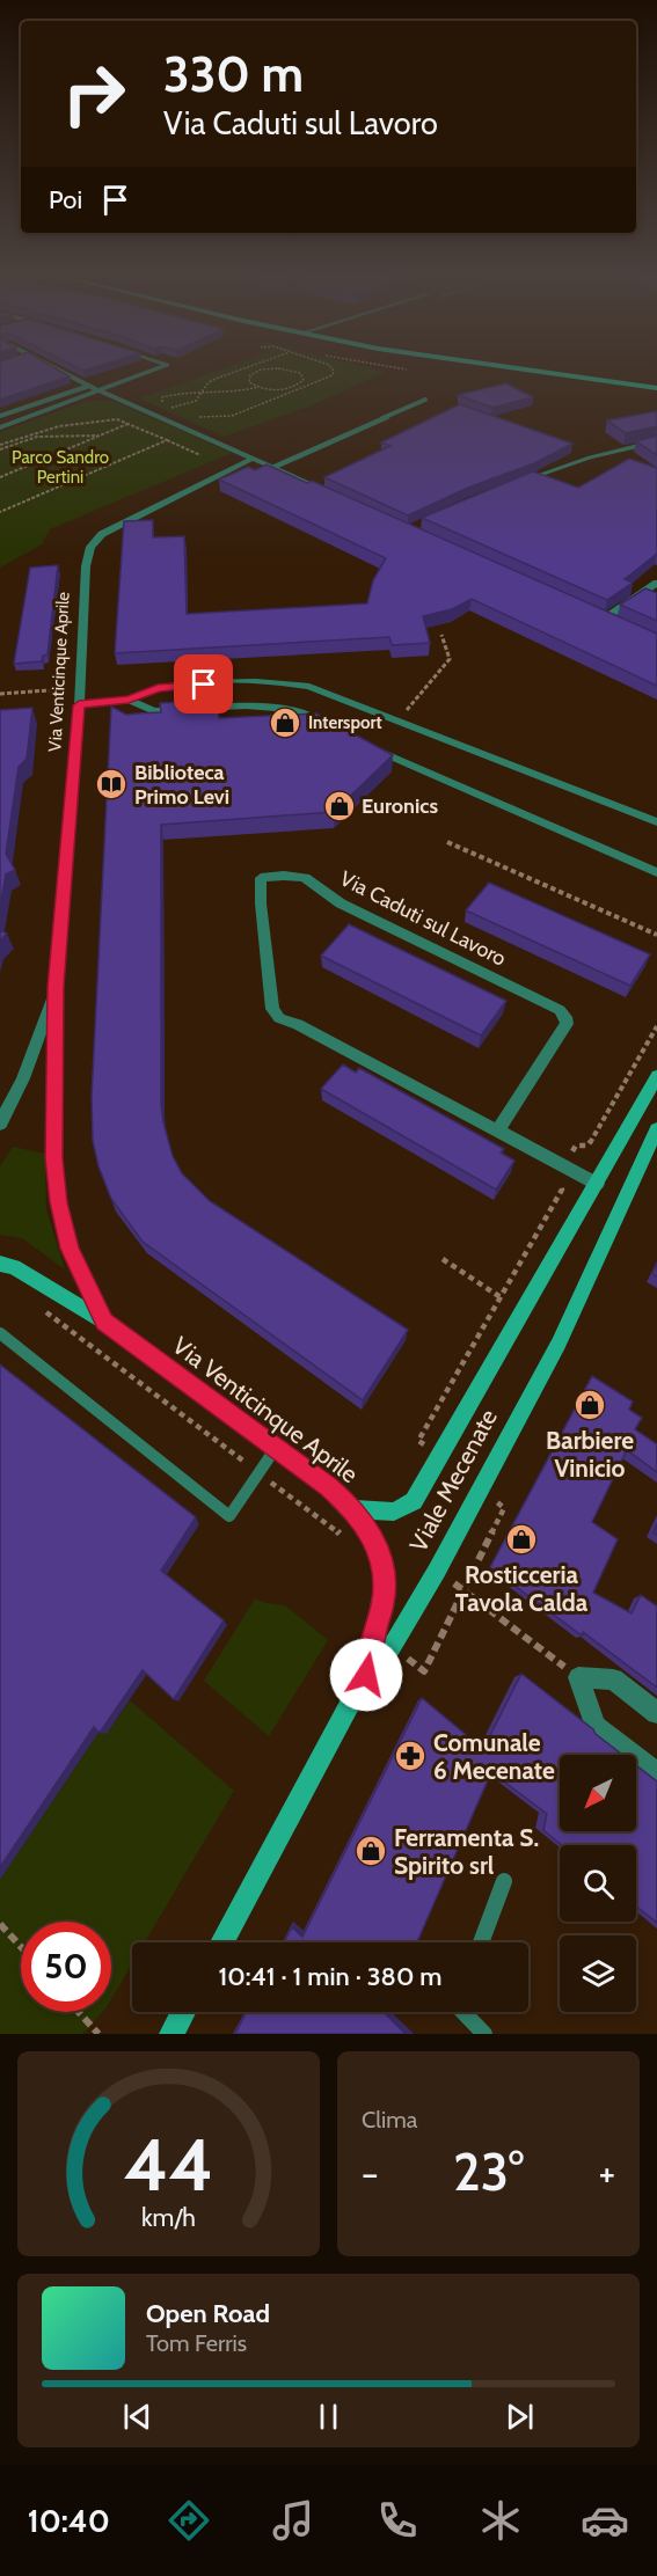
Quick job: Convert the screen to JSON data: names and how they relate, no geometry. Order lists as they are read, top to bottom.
{
  "streets": {
    "main road": ["Via Venticinque Aprile", "Viale Mecenate"],
    "street": ["Via Caduti sul Lavoro"]
  },
  "crossings": [
    ["Via Venticinque Aprile", "Viale Mecenate"],
    ["Via Caduti sul Lavoro", "Viale Mecenate"]
  ],
  "parks": ["Parco Sandro Pertini"],
  "places": {
    "shop": [
      "Intersport",
      "Euronics",
      "Barbiere Vinicio",
      "Rosticceria Tavola Calda",
      "Ferramenta S. Spirito srl"
    ],
    "library": ["Biblioteca Primo Levi"],
    "pharmacy": ["Comunale 6 Mecenate"]
  },
  "north": "bottom left",
  "page": {
    "turn": ["330 m", "Via Caduti sul Lavoro"],
    "then": "Poi",
    "limit": "50",
    "trip": "10:41 · 1 min · 380 m",
    "tile": "Clima",
    "heat": ["−", "23°", "+"],
    "song": ["Open Road", "Tom Ferris"],
    "tabs": "10:40",
    "gauge": ["44", "km/h"]
  }
}
